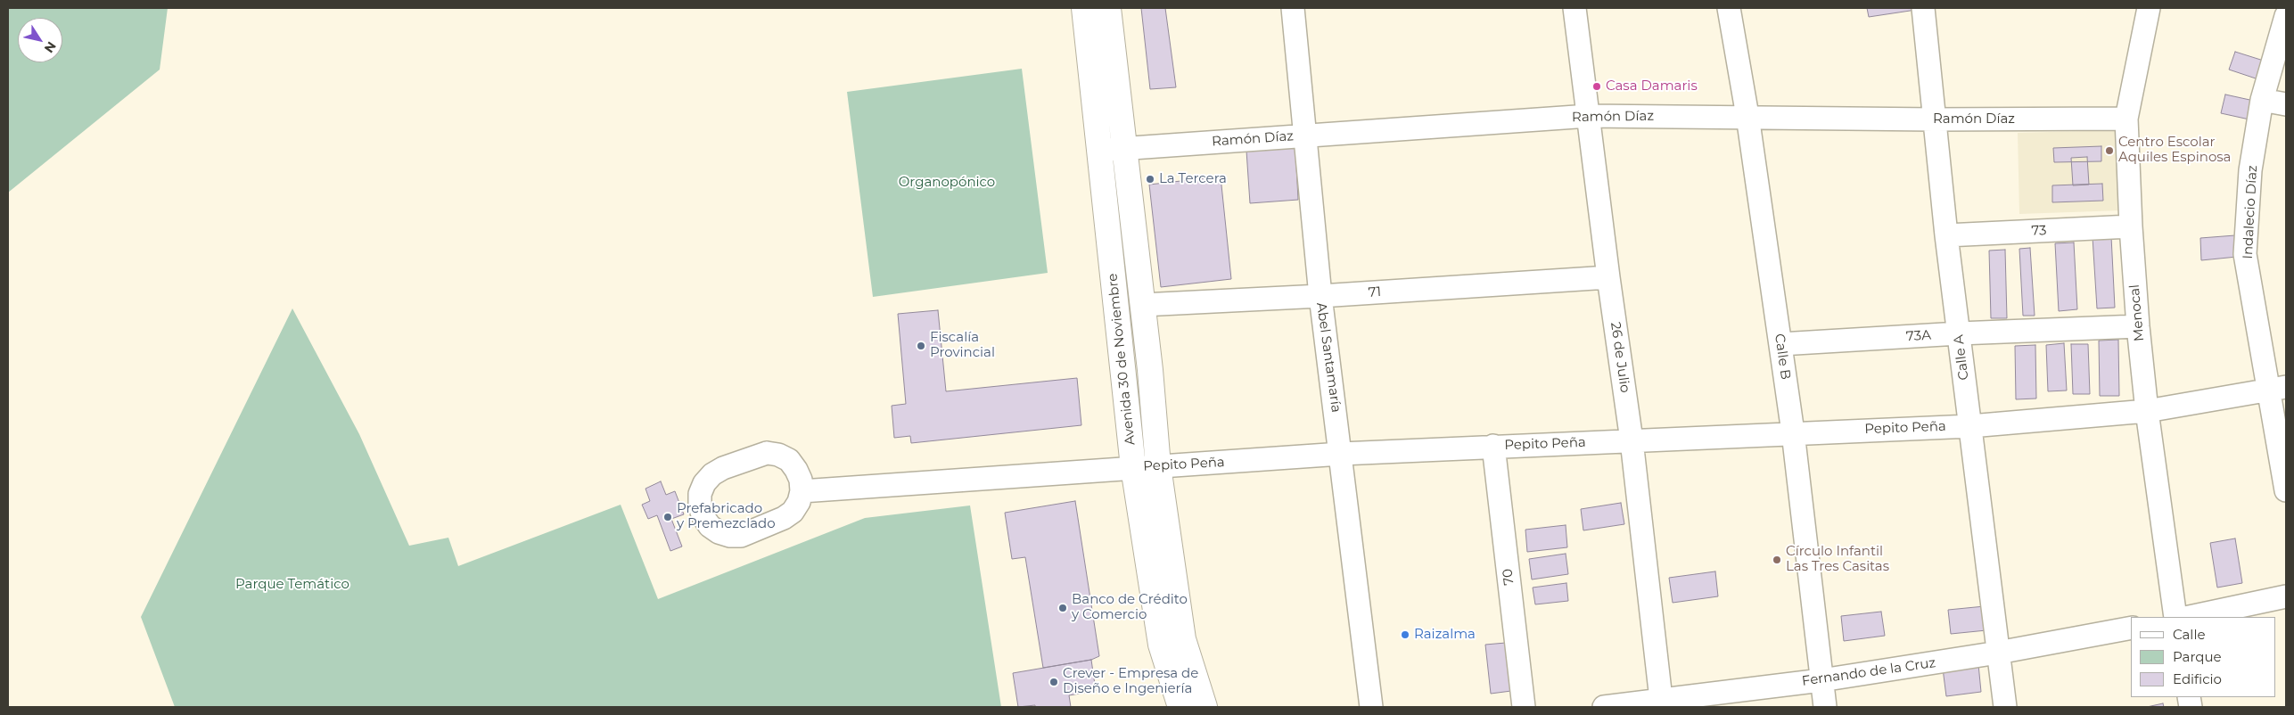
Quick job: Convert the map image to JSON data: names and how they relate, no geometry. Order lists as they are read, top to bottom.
{
  "streets": {
    "main road": ["Avenida 30 de Noviembre"],
    "street": [
      "Ramón Díaz",
      "Indalecio Díaz",
      "73",
      "71",
      "Menocal",
      "73A",
      "Calle B",
      "Abel Santamaría",
      "26 de Julio",
      "Calle A",
      "Pepito Peña",
      "70",
      "Fernando de la Cruz"
    ]
  },
  "crossings": [
    ["Ramón Díaz", "Menocal"],
    ["Ramón Díaz", "Calle B"],
    ["Ramón Díaz", "Abel Santamaría"],
    ["Ramón Díaz", "26 de Julio"],
    ["Ramón Díaz", "Calle A"],
    ["Ramón Díaz", "Avenida 30 de Noviembre"],
    ["Indalecio Díaz", "Pepito Peña"],
    ["73", "Menocal"],
    ["73", "Calle A"],
    ["71", "Abel Santamaría"],
    ["71", "26 de Julio"],
    ["71", "Avenida 30 de Noviembre"],
    ["Menocal", "73A"],
    ["Menocal", "Pepito Peña"],
    ["73A", "Calle B"],
    ["73A", "Calle A"],
    ["Calle B", "Pepito Peña"],
    ["Calle B", "Fernando de la Cruz"],
    ["Abel Santamaría", "Pepito Peña"],
    ["26 de Julio", "Pepito Peña"],
    ["26 de Julio", "Fernando de la Cruz"],
    ["Calle A", "Pepito Peña"],
    ["Calle A", "Fernando de la Cruz"],
    ["Avenida 30 de Noviembre", "Pepito Peña"],
    ["Pepito Peña", "70"]
  ],
  "parks": ["Organopónico", "Parque Temático"],
  "places": [
    "Casa Damaris",
    "Centro Escolar Aquiles Espinosa",
    "La Tercera",
    "Fiscalía Provincial",
    "Prefabricado y Premezclado",
    "Círculo Infantil Las Tres Casitas",
    "Banco de Crédito y Comercio",
    "Raizalma",
    "Crever - Empresa de Diseño e Ingeniería"
  ],
  "legend": ["Calle", "Parque", "Edificio"],
  "north": "bottom right"
}
